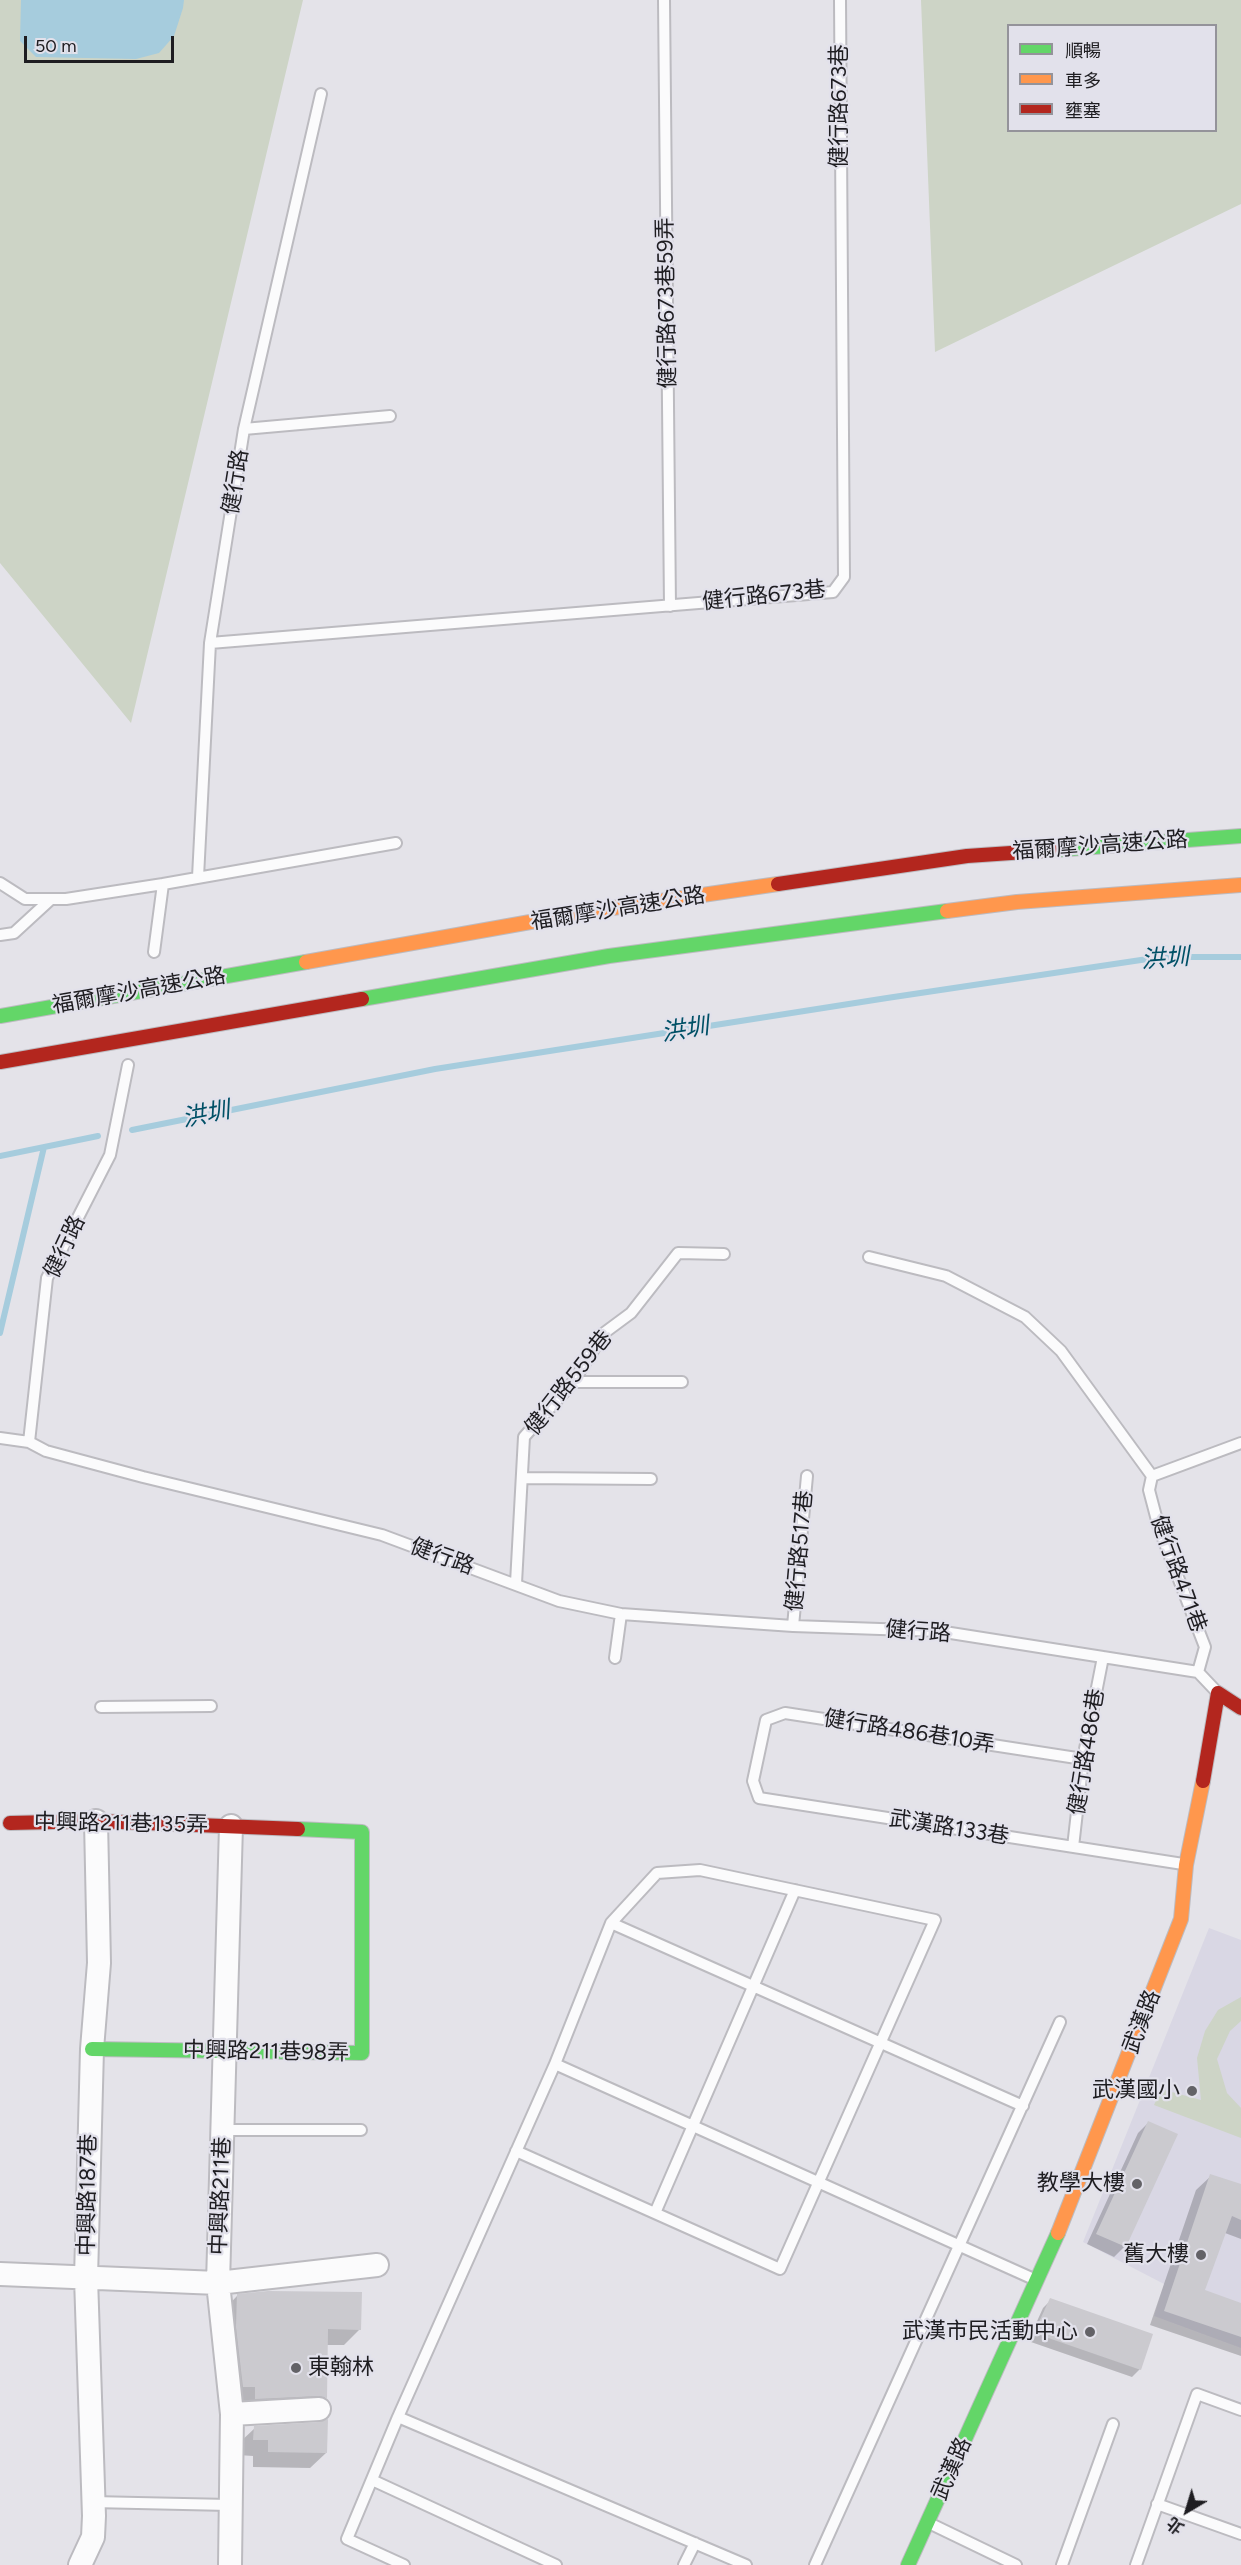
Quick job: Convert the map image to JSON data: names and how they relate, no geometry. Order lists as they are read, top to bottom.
{
  "streets": {
    "main road": [
      "福爾摩沙高速公路",
      "中興路211巷135弄",
      "武漢路",
      "中興路211巷98弄"
    ],
    "street": ["中興路187巷", "中興路211巷"],
    "lane": [
      "健行路673巷",
      "健行路673巷59弄",
      "健行路",
      "健行路559巷",
      "健行路517巷",
      "健行路471巷",
      "健行路486巷10弄",
      "健行路486巷",
      "武漢路133巷"
    ]
  },
  "crossings": [
    ["健行路673巷", "健行路673巷59弄"],
    ["健行路673巷", "健行路"],
    ["健行路", "健行路559巷"],
    ["健行路", "健行路517巷"],
    ["健行路", "健行路471巷"],
    ["健行路", "健行路486巷"],
    ["健行路486巷10弄", "健行路486巷"],
    ["健行路486巷10弄", "武漢路133巷"],
    ["健行路486巷", "武漢路133巷"],
    ["中興路211巷135弄", "中興路211巷98弄"],
    ["中興路211巷135弄", "中興路187巷"],
    ["中興路211巷135弄", "中興路211巷"],
    ["武漢路133巷", "武漢路"],
    ["中興路211巷98弄", "中興路187巷"],
    ["中興路211巷98弄", "中興路211巷"]
  ],
  "water": ["洪圳"],
  "places": [
    "武漢國小",
    "教學大樓",
    "舊大樓",
    "武漢市民活動中心",
    "東翰林"
  ],
  "legend": ["順暢", "車多", "壅塞"],
  "scale_bar": "50 m",
  "north": "bottom left"
}
